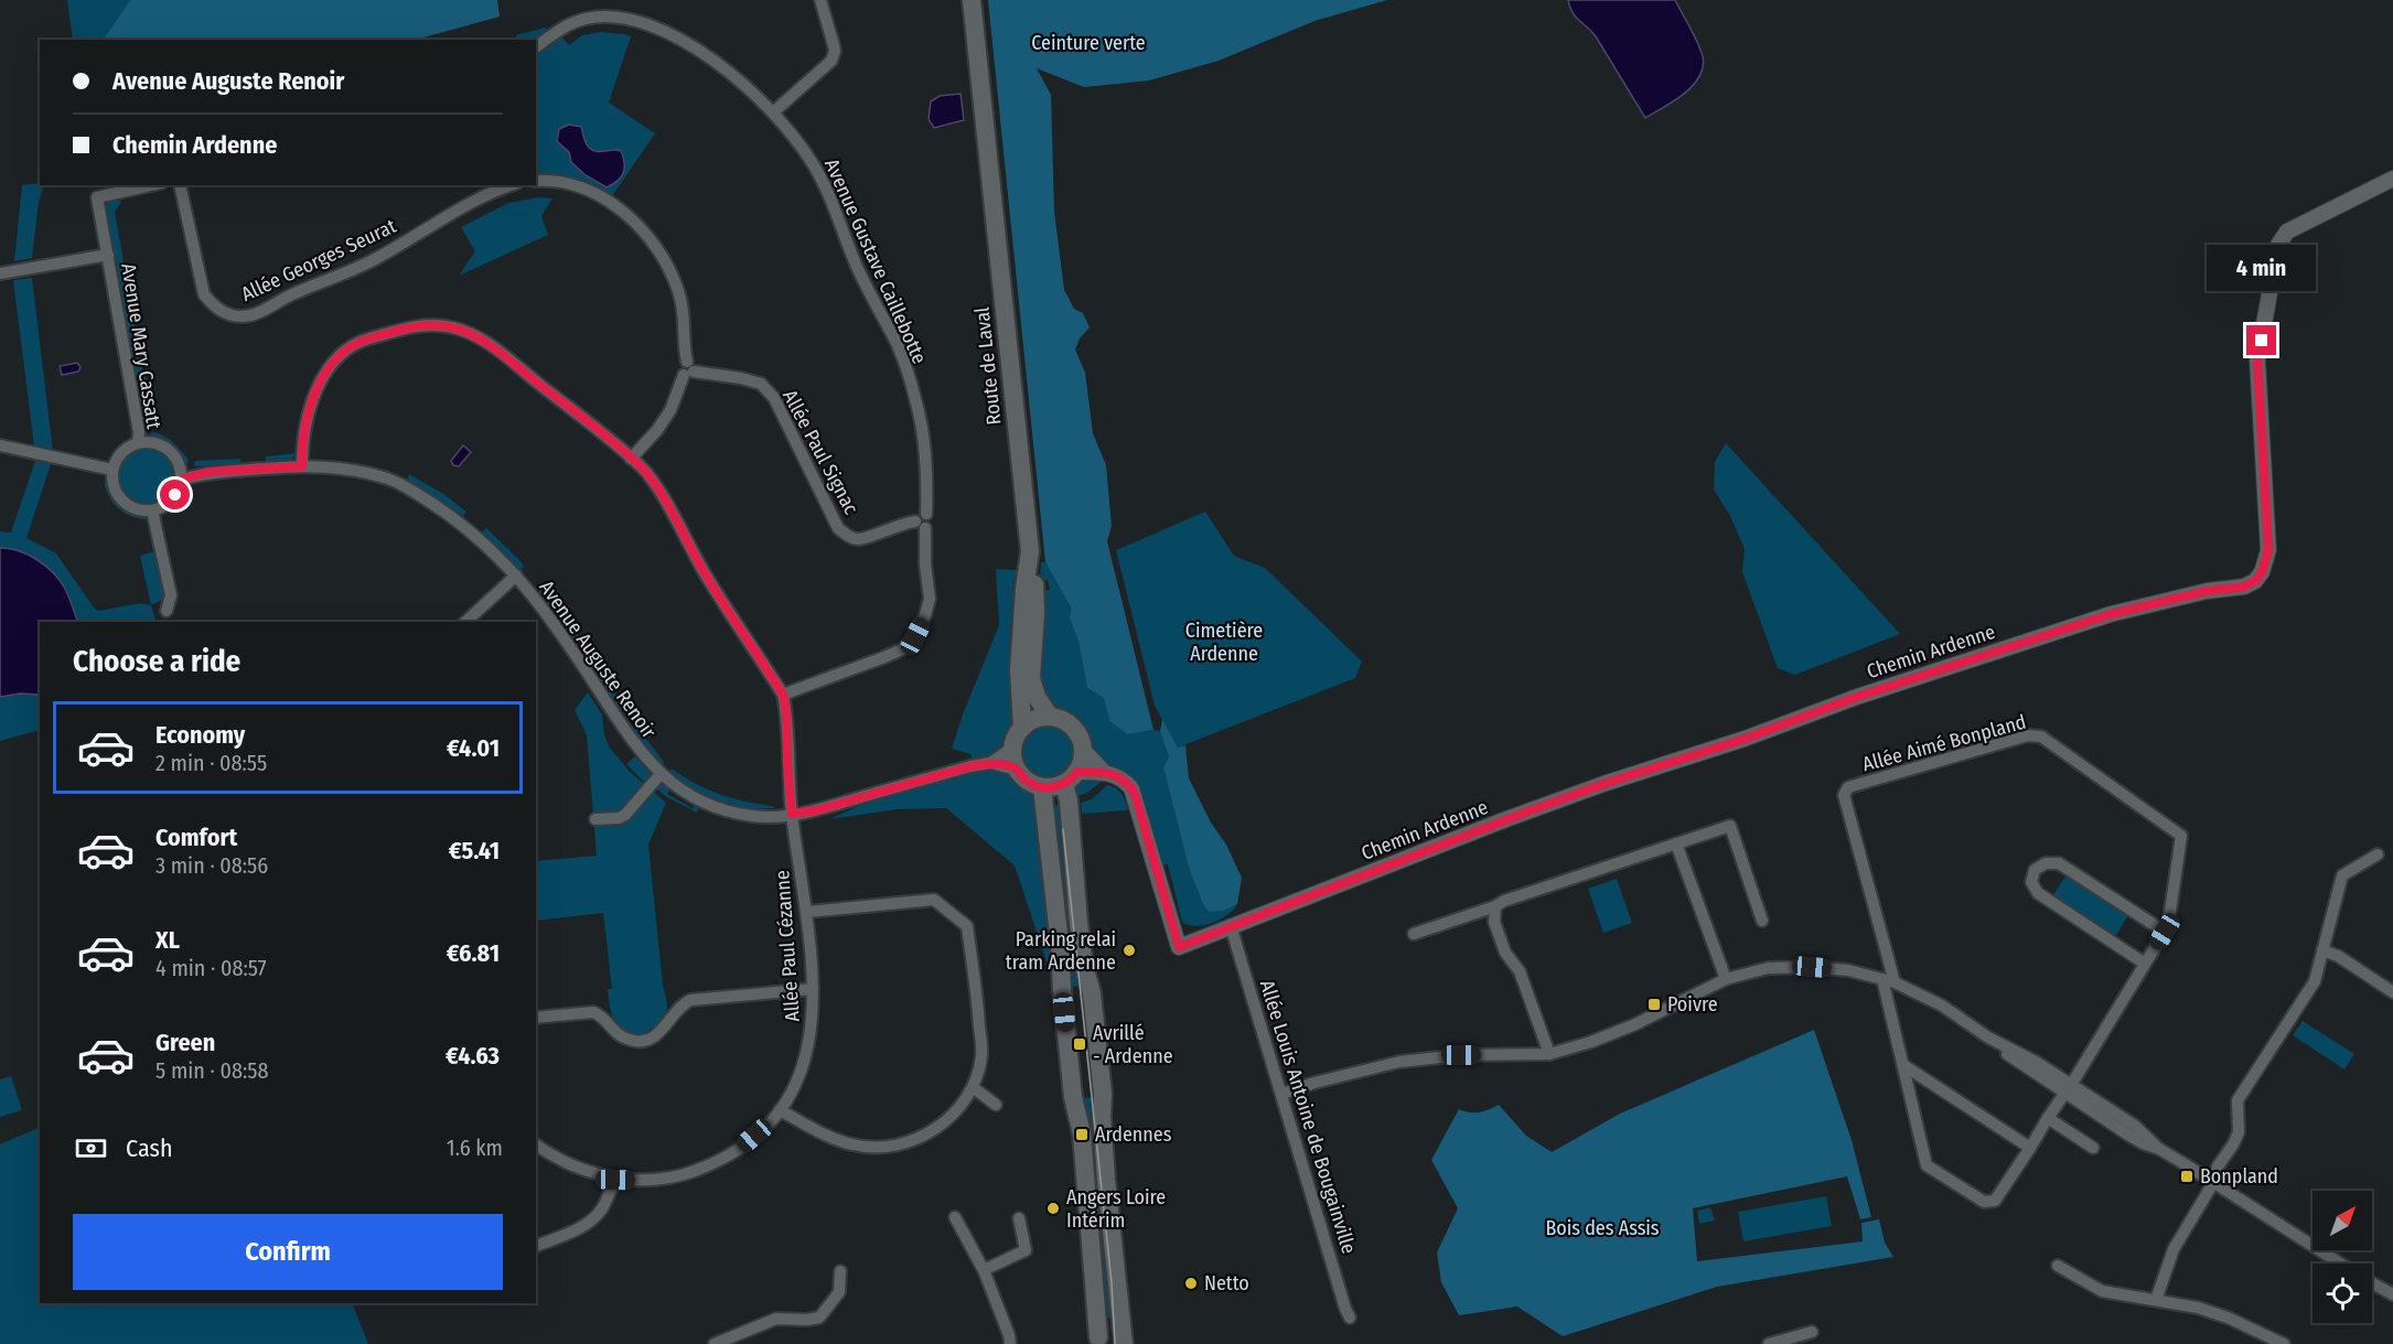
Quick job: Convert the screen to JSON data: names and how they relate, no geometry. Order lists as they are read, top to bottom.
{
  "streets": {
    "main road": ["Route de Laval"],
    "street": [
      "Allée Georges Seurat",
      "Avenue Gustave Caillebotte",
      "Avenue Mary Cassatt",
      "Allée Paul Signac",
      "Chemin Ardenne",
      "Avenue Auguste Renoir",
      "Allée Aimé Bonpland",
      "Allée Paul Cézanne",
      "Allée Louis Antoine de Bougainville"
    ]
  },
  "crossings": [
    ["Avenue Gustave Caillebotte", "Allée Paul Signac"],
    ["Avenue Gustave Caillebotte", "Allée Paul Cézanne"],
    ["Avenue Mary Cassatt", "Avenue Auguste Renoir"],
    ["Route de Laval", "Avenue Auguste Renoir"],
    ["Chemin Ardenne", "Allée Louis Antoine de Bougainville"],
    ["Avenue Auguste Renoir", "Allée Paul Cézanne"]
  ],
  "parks": ["Ceinture verte", "Cimetière Ardenne", "Bois des Assis"],
  "places": {
    "other": ["Parking relai tram Ardenne", "Angers Loire Intérim", "Netto"],
    "transit": [
      "Poivre",
      "Avrillé - Ardenne",
      "Ardennes",
      "Bonpland"
    ]
  },
  "north": "top right",
  "page": {
    "banner": ["Avenue Auguste Renoir", "Chemin Ardenne"],
    "bubble": "4 min",
    "heading": "Choose a ride",
    "list": [
      {
        "name": "Economy",
        "note": "2 min · 08:55",
        "value": "€4.01"
      },
      {
        "name": "Comfort",
        "note": "3 min · 08:56",
        "value": "€5.41"
      },
      {
        "name": "XL",
        "note": "4 min · 08:57",
        "value": "€6.81"
      },
      {
        "name": "Green",
        "note": "5 min · 08:58",
        "value": "€4.63"
      }
    ],
    "pay": ["Cash", "1.6 km"],
    "buttons": "Confirm"
  }
}
